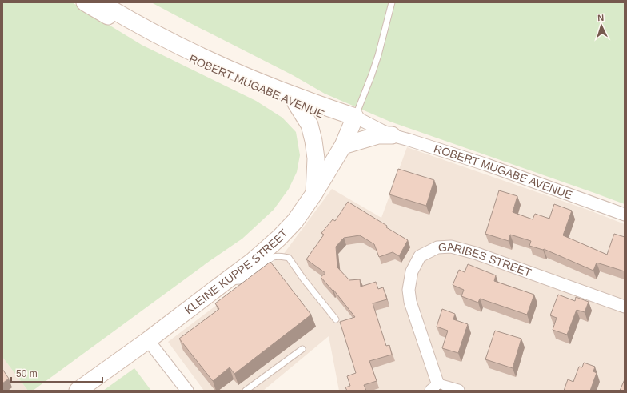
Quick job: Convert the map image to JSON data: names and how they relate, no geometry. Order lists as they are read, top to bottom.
{
  "streets": {
    "street": ["ROBERT MUGABE AVENUE", "GARIBES STREET", "KLEINE KUPPE STREET"]
  },
  "crossings": [
    ["ROBERT MUGABE AVENUE", "KLEINE KUPPE STREET"]
  ],
  "scale_bar": "50 m",
  "north": "top"
}
